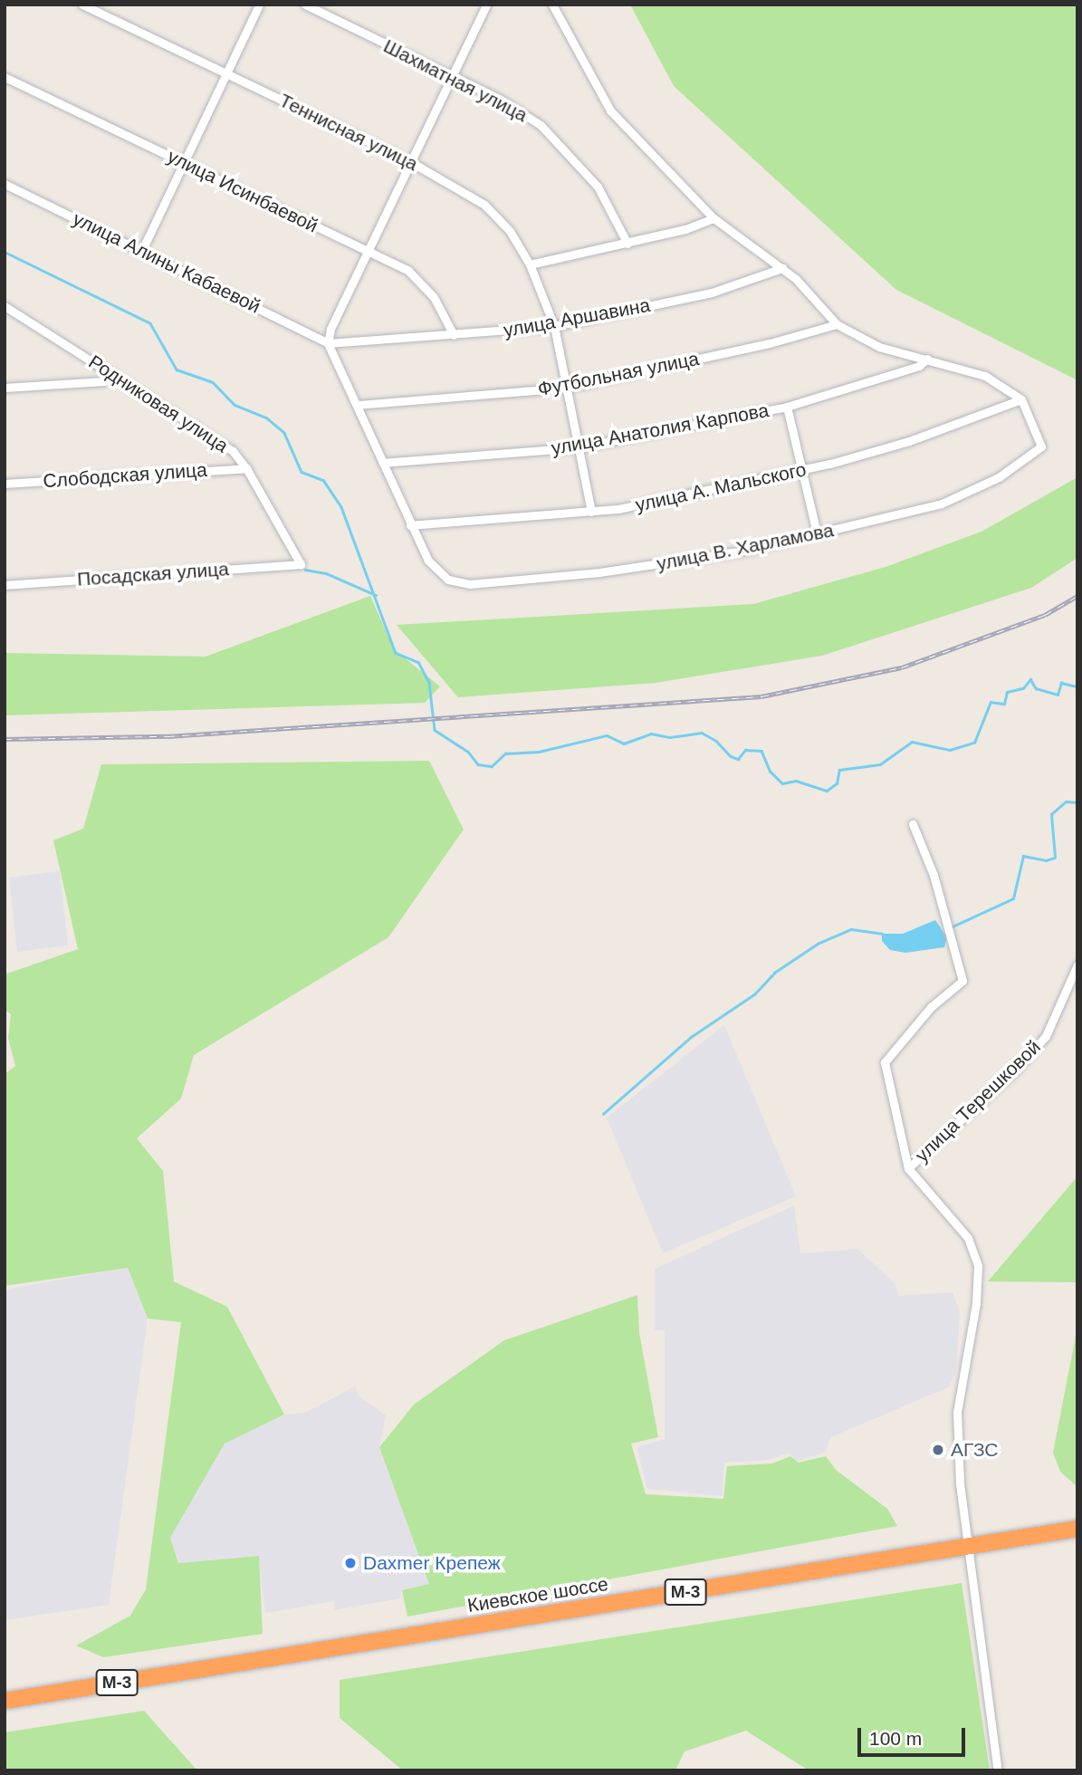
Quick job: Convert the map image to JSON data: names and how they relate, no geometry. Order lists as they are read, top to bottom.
{
  "streets": {
    "highway": ["М-3", "Киевское шоссе"],
    "street": [
      "Шахматная улица",
      "Теннисная улица",
      "улица Исинбаевой",
      "улица Алины Кабаевой",
      "улица Аршавина",
      "Футбольная улица",
      "Родниковая улица",
      "улица Анатолия Карпова",
      "Слободская улица",
      "улица А. Мальского",
      "улица В. Харламова",
      "Посадская улица",
      "улица Терешковой"
    ]
  },
  "crossings": [
    ["Теннисная улица", "улица Аршавина"],
    ["Теннисная улица", "Футбольная улица"],
    ["Теннисная улица", "улица Анатолия Карпова"],
    ["Теннисная улица", "улица А. Мальского"],
    ["улица Исинбаевой", "улица Аршавина"],
    ["улица Алины Кабаевой", "улица Аршавина"],
    ["улица Алины Кабаевой", "улица В. Харламова"],
    ["улица Аршавина", "улица В. Харламова"],
    ["Футбольная улица", "улица В. Харламова"],
    ["Родниковая улица", "Слободская улица"],
    ["Родниковая улица", "Посадская улица"],
    ["улица Анатолия Карпова", "улица В. Харламова"],
    ["улица А. Мальского", "улица В. Харламова"]
  ],
  "places": ["АГЗС", "Daxmer Крепеж"],
  "scale_bar": "100 m"
}
